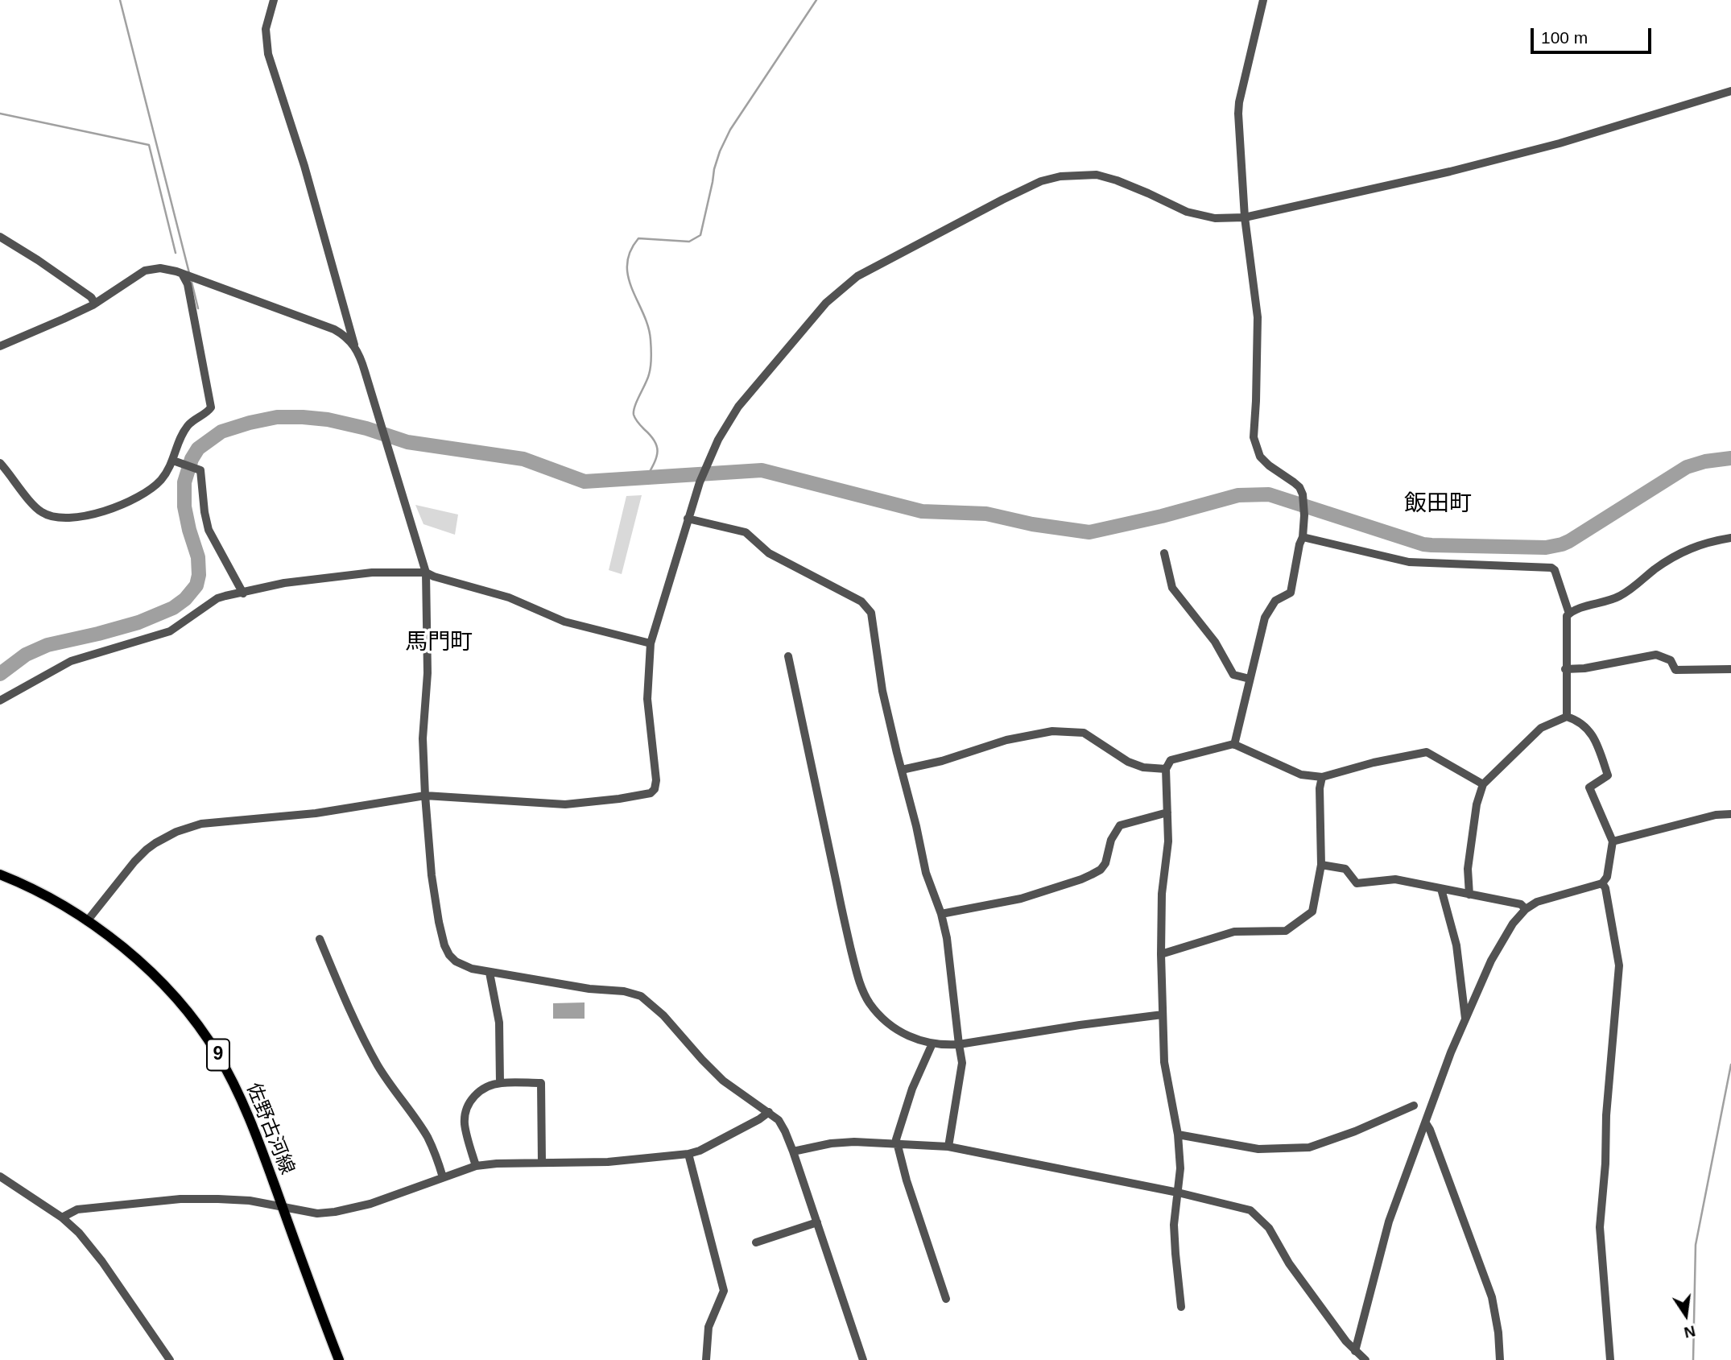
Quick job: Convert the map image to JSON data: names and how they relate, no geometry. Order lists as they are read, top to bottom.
{
  "streets": {
    "main road": ["9", "佐野古河線"]
  },
  "districts": ["飯田町", "馬門町"],
  "scale_bar": "100 m",
  "north": "bottom"
}
